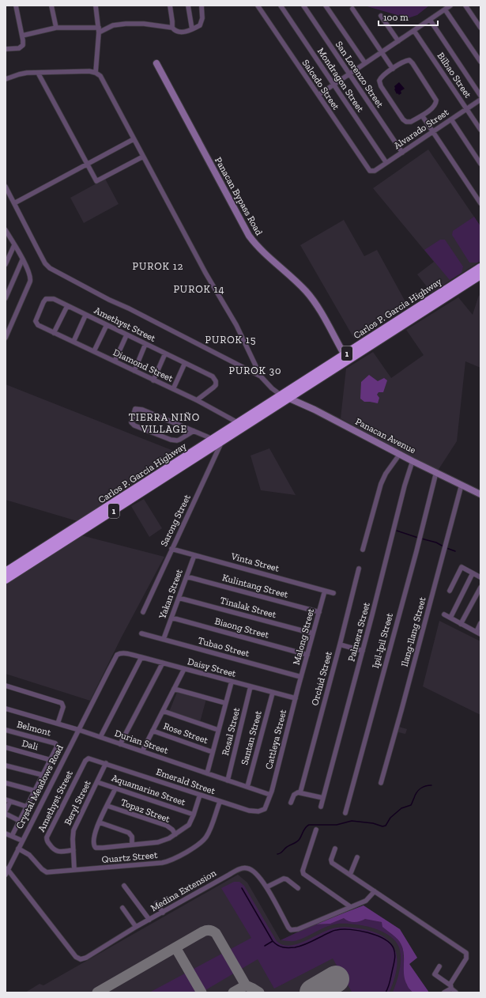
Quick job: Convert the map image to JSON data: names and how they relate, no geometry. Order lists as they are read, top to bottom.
{
  "streets": {
    "highway": ["Carlos P. Garcia Highway", "1"],
    "main road": ["Panacan Bypass Road", "Panacan Avenue"],
    "street": [
      "San Lorenzo Street",
      "Bilbao Street",
      "Mondragon Street",
      "Salcedo Street",
      "Alvarado Street",
      "Amethyst Street",
      "Diamond Street",
      "Sarong Street",
      "Vinta Street",
      "Kulintang Street",
      "Yakan Street",
      "Tinalak Street",
      "Biaong Street",
      "Palmera Street",
      "Ilang-Ilang Street",
      "Malong Street",
      "Ipil-Ipil Street",
      "Tubao Street",
      "Daisy Street",
      "Orchid Street",
      "Belmont",
      "Rosal Street",
      "Rose Street",
      "Santan Street",
      "Cattleya Street",
      "Durian Street",
      "Dali",
      "Emerald Street",
      "Crystal Meadows Road",
      "Aquamarine Street",
      "Beryl Street",
      "Topaz Street",
      "Quartz Street",
      "Medina Extension"
    ]
  },
  "crossings": [
    ["San Lorenzo Street", "Alvarado Street"],
    ["Bilbao Street", "Alvarado Street"],
    ["Mondragon Street", "Alvarado Street"],
    ["Salcedo Street", "Alvarado Street"],
    ["Panacan Bypass Road", "Carlos P. Garcia Highway"],
    ["Carlos P. Garcia Highway", "Diamond Street"],
    ["Carlos P. Garcia Highway", "Panacan Avenue"],
    ["Carlos P. Garcia Highway", "Sarong Street"],
    ["Amethyst Street", "Diamond Street"],
    ["Amethyst Street", "Emerald Street"],
    ["Amethyst Street", "Beryl Street"],
    ["Panacan Avenue", "Palmera Street"],
    ["Panacan Avenue", "Ilang-Ilang Street"],
    ["Panacan Avenue", "Ipil-Ipil Street"],
    ["Sarong Street", "Vinta Street"],
    ["Vinta Street", "Yakan Street"],
    ["Vinta Street", "Malong Street"],
    ["Kulintang Street", "Yakan Street"],
    ["Kulintang Street", "Malong Street"],
    ["Yakan Street", "Tinalak Street"],
    ["Yakan Street", "Biaong Street"],
    ["Yakan Street", "Tubao Street"],
    ["Tinalak Street", "Malong Street"],
    ["Biaong Street", "Malong Street"],
    ["Malong Street", "Tubao Street"],
    ["Malong Street", "Cattleya Street"],
    ["Daisy Street", "Rosal Street"],
    ["Daisy Street", "Santan Street"],
    ["Daisy Street", "Cattleya Street"],
    ["Daisy Street", "Crystal Meadows Road"],
    ["Belmont", "Dali"],
    ["Rosal Street", "Durian Street"],
    ["Santan Street", "Durian Street"],
    ["Cattleya Street", "Durian Street"],
    ["Cattleya Street", "Emerald Street"],
    ["Durian Street", "Emerald Street"],
    ["Durian Street", "Crystal Meadows Road"],
    ["Emerald Street", "Beryl Street"],
    ["Emerald Street", "Quartz Street"],
    ["Crystal Meadows Road", "Quartz Street"],
    ["Crystal Meadows Road", "Medina Extension"],
    ["Aquamarine Street", "Beryl Street"],
    ["Beryl Street", "Quartz Street"]
  ],
  "districts": [
    "PUROK 12",
    "PUROK 14",
    "PUROK 15",
    "PUROK 30",
    "TIERRA NIÑO VILLAGE"
  ],
  "scale_bar": "100 m"
}
